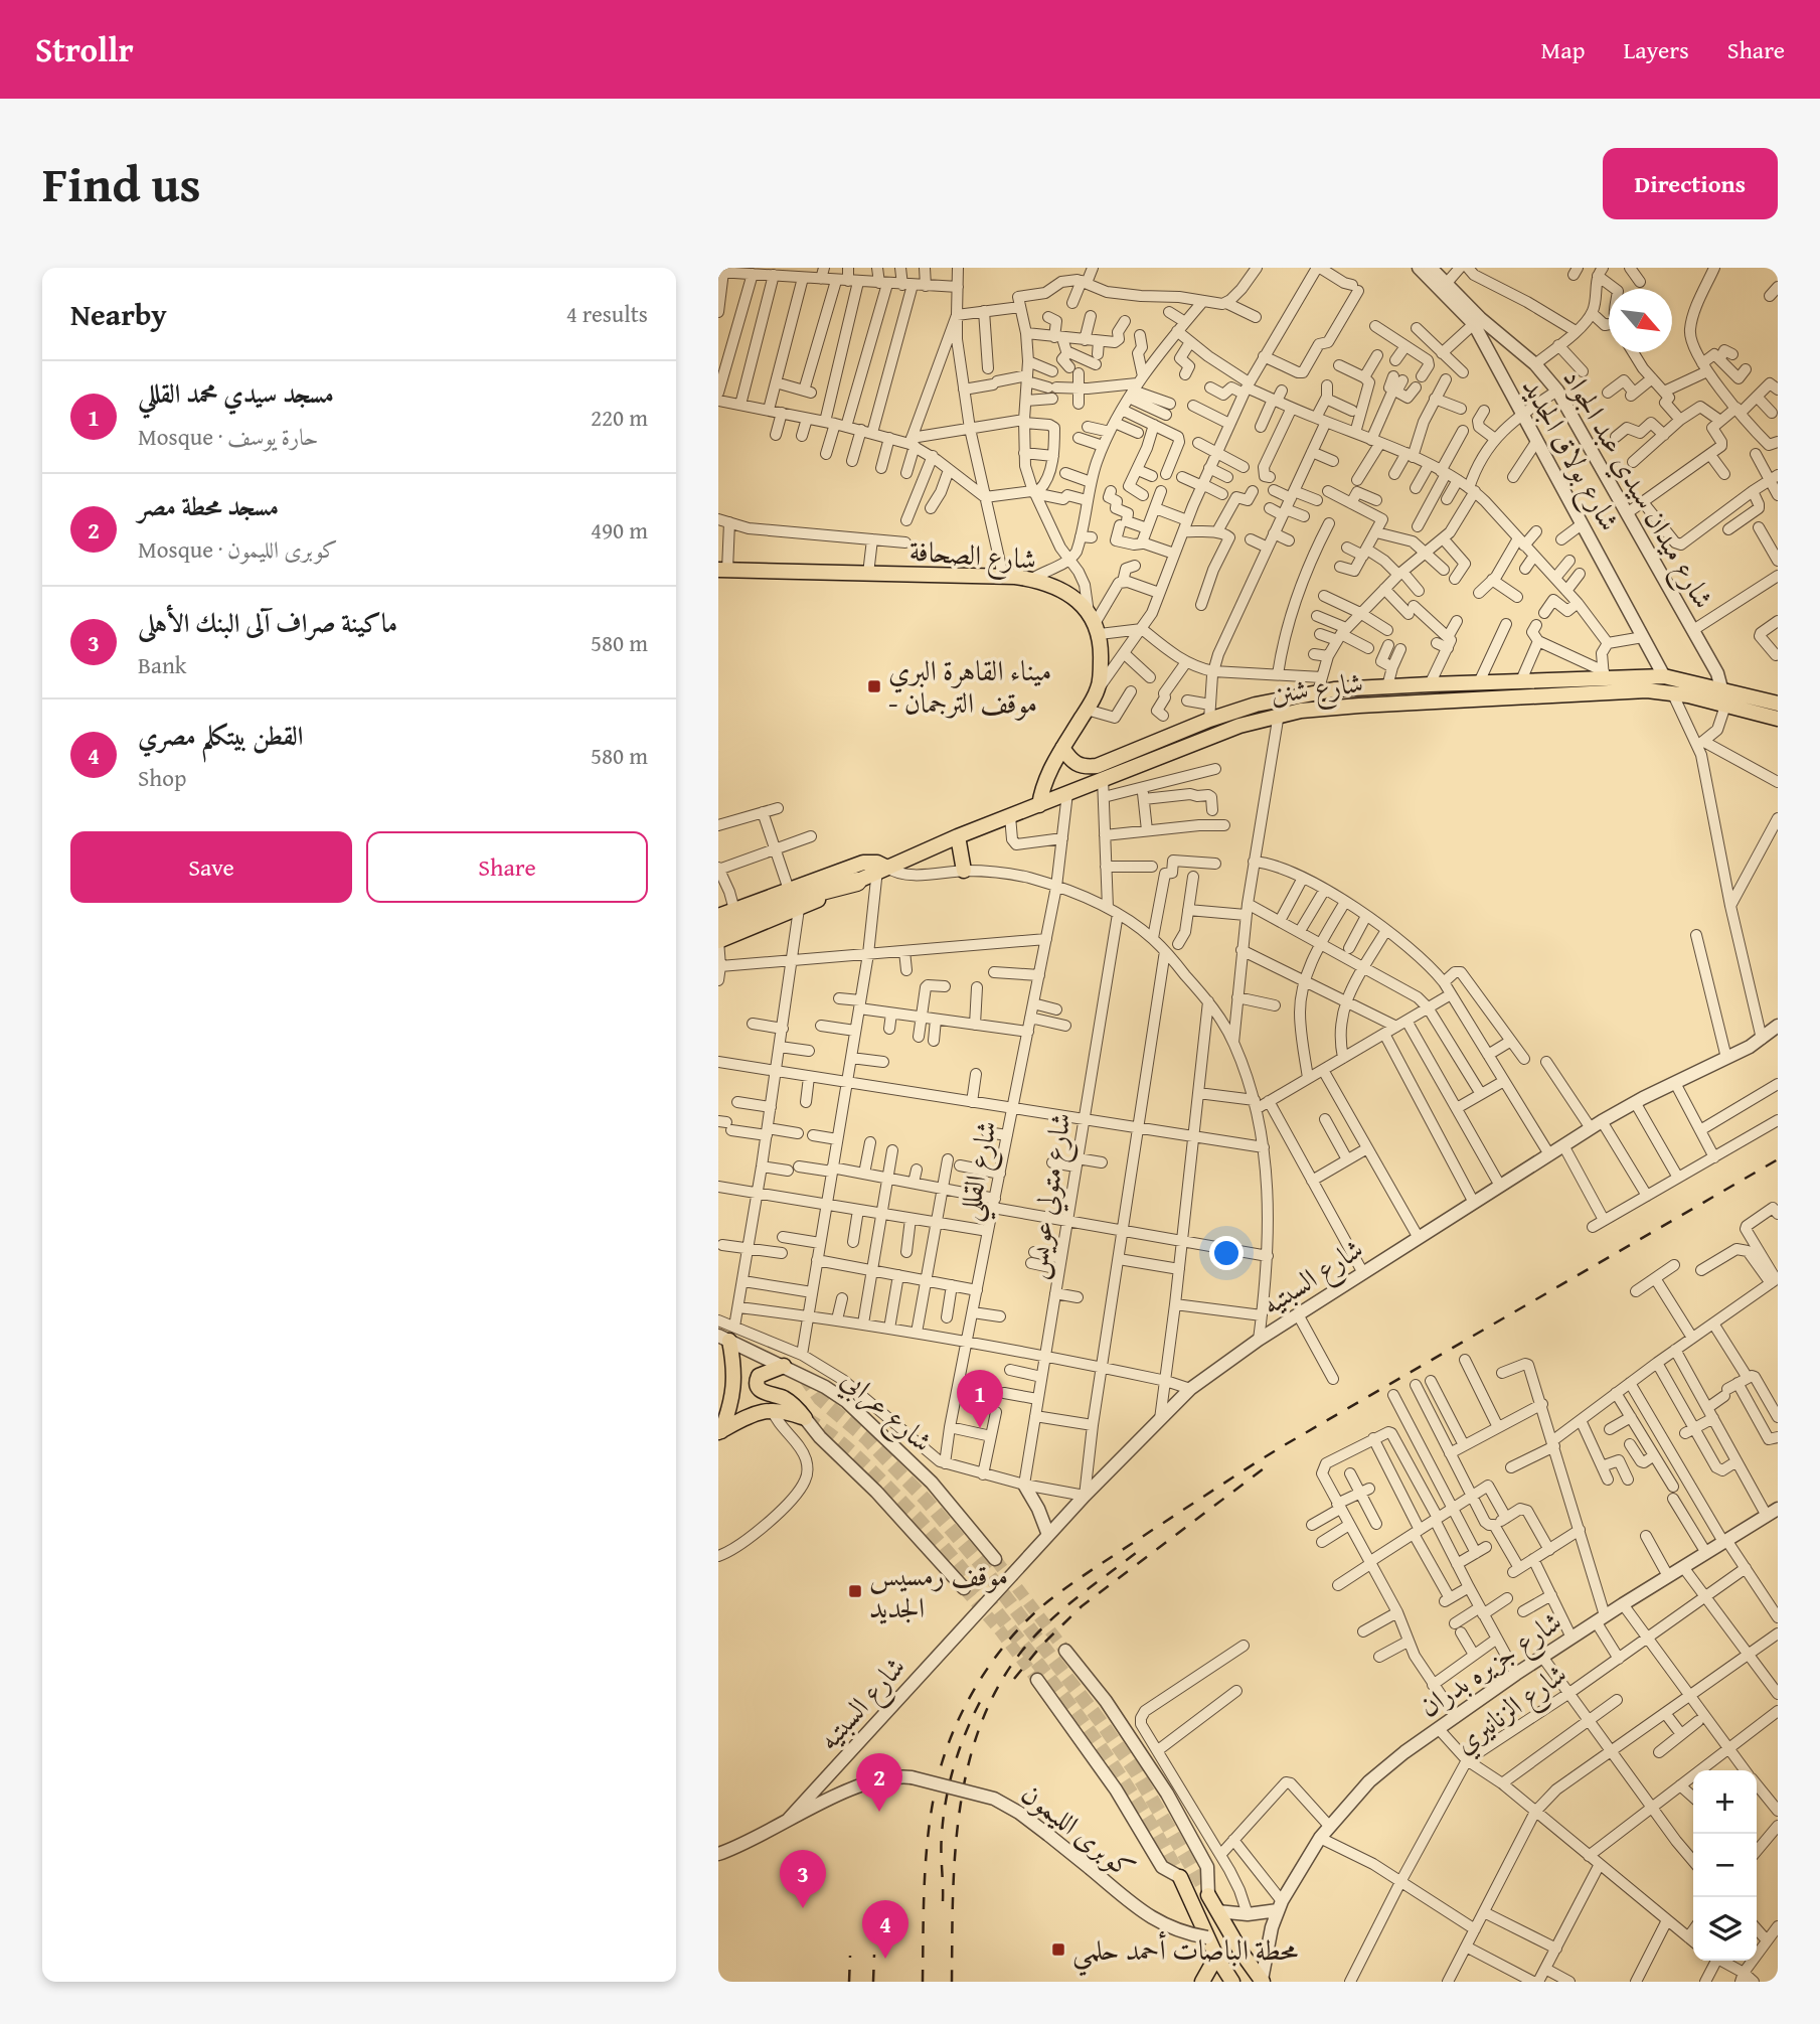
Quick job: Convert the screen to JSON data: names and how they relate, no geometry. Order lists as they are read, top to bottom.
{
  "streets": {
    "main road": ["شارع الصحافة", "شارع شنن"],
    "street": [
      "شارع بولاق الجديد",
      "شارع ميدان سيدي عبد الجواد",
      "شارع القللي",
      "شارع متولي عويس",
      "شارع السبتيه",
      "شارع عرابي",
      "شارع جزيره بدران",
      "شارع الزنانيري",
      "كوبرى الليمون"
    ]
  },
  "crossings": [
    ["شارع بولاق الجديد", "شارع ميدان سيدي عبد الجواد"],
    ["شارع بولاق الجديد", "شارع شنن"],
    ["شارع ميدان سيدي عبد الجواد", "شارع شنن"],
    ["شارع شنن", "شارع القللي"],
    ["شارع السبتيه", "كوبرى الليمون"]
  ],
  "places": {
    "transit": ["ميناء القاهرة البري - موقف الترجمان", "موقف رمسيس الجديد", "محطة الباصات أحمد حلمي"]
  },
  "north": "bottom right",
  "page": {
    "header": "Strollr",
    "nav": ["Map", "Layers", "Share"],
    "title": "Find us",
    "buttons": [
      "Directions",
      ["Save", "Share"]
    ],
    "heading": ["Nearby", "4 results"],
    "list": [
      {
        "mark": "1",
        "name": "مسجد سيدي محمد القللي",
        "note": "Mosque · حارة يوسف",
        "value": "220 m"
      },
      {
        "mark": "2",
        "name": "مسجد محطة مصر",
        "note": "Mosque · كوبرى الليمون",
        "value": "490 m"
      },
      {
        "mark": "3",
        "name": "ماكينة صراف آلى البنك الأهلى",
        "note": "Bank",
        "value": "580 m"
      },
      {
        "mark": "4",
        "name": "القطن بيتكلم مصري",
        "note": "Shop",
        "value": "580 m"
      }
    ],
    "pins": [
      "1",
      "2",
      "3",
      "4"
    ],
    "map_buttons": ["+", "−"]
  }
}
